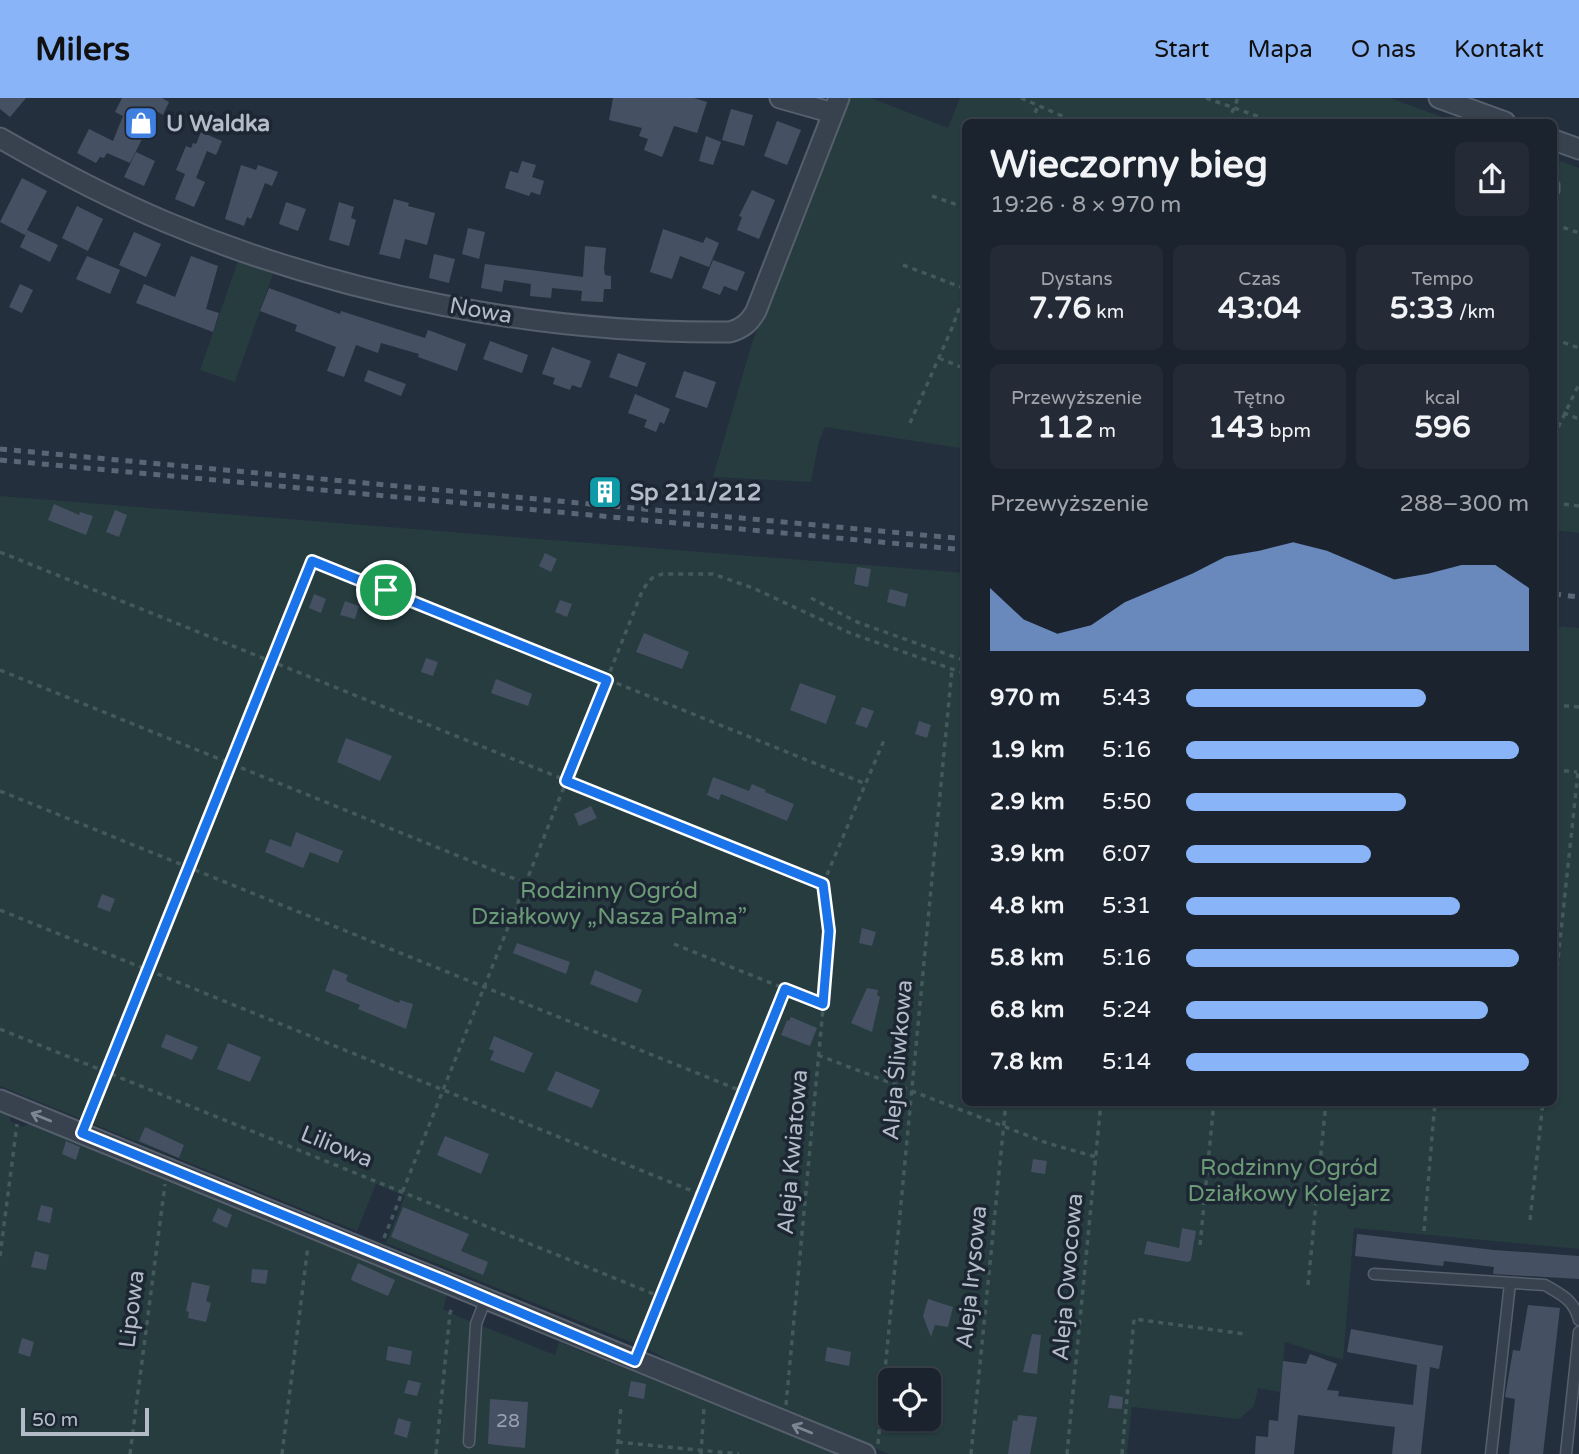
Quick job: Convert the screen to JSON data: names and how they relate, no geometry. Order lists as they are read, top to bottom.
{
  "streets": {
    "street": ["Nowa"],
    "path": [
      "Aleja Śliwkowa",
      "Liliowa",
      "Aleja Kwiatowa",
      "Aleja Irysowa",
      "Aleja Owocowa",
      "Lipowa"
    ]
  },
  "parks": ["Rodzinny Ogród Działkowy „Nasza Palma”", "Rodzinny Ogród Działkowy Kolejarz"],
  "places": {
    "shop": ["U Waldka"],
    "building": ["Sp 211/212"]
  },
  "house_numbers": ["28"],
  "scale_bar": "50 m",
  "page": {
    "header": "Milers",
    "nav": [
      "Start",
      "Mapa",
      "O nas",
      "Kontakt"
    ],
    "heading": ["Wieczorny bieg", "19:26 · 8 × 970 m"],
    "stats": [
      ["Dystans", "7.76 km"],
      ["Czas", "43:04"],
      ["Tempo", "5:33 /km"],
      ["Przewyższenie", "112 m"],
      ["Tętno", "143 bpm"],
      ["kcal", "596"]
    ],
    "chart": ["Przewyższenie", "288–300 m"],
    "list": [
      {
        "name": "970 m",
        "note": "5:43"
      },
      {
        "name": "1.9 km",
        "note": "5:16"
      },
      {
        "name": "2.9 km",
        "note": "5:50"
      },
      {
        "name": "3.9 km",
        "note": "6:07"
      },
      {
        "name": "4.8 km",
        "note": "5:31"
      },
      {
        "name": "5.8 km",
        "note": "5:16"
      },
      {
        "name": "6.8 km",
        "note": "5:24"
      },
      {
        "name": "7.8 km",
        "note": "5:14"
      }
    ],
    "scale": "50 m"
  }
}
